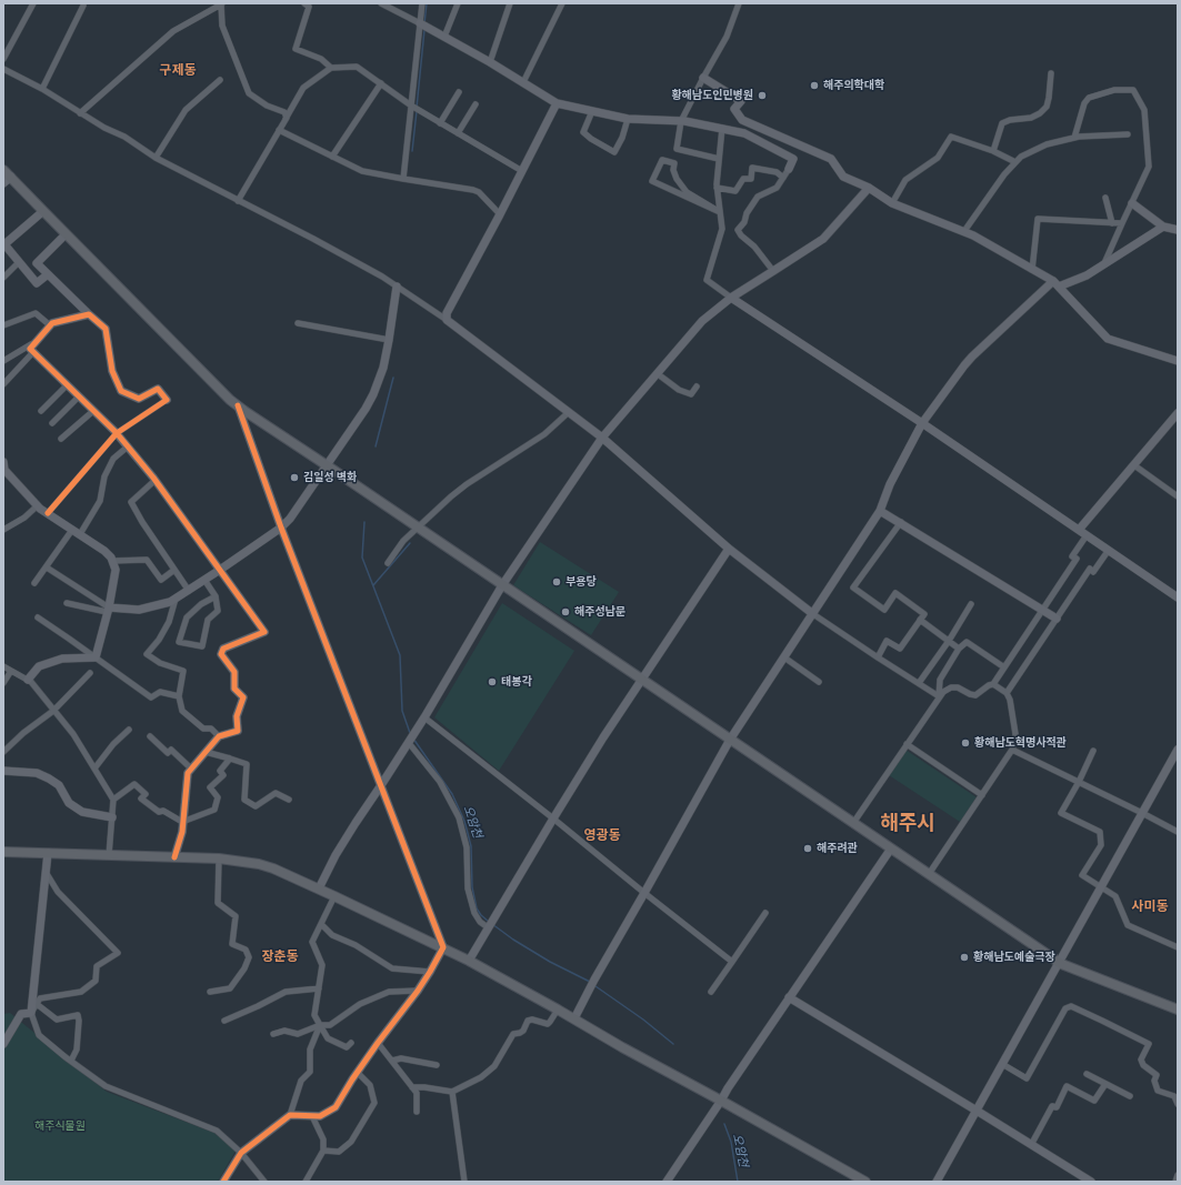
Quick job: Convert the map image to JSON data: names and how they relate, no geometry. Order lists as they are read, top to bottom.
{
  "districts": [
    "구제동",
    "해주시",
    "영광동",
    "사미동",
    "장춘동"
  ],
  "water": ["오암천"],
  "parks": ["해주식물원"],
  "places": [
    "해주의학대학",
    "황해남도인민병원",
    "김일성 벽화",
    "부용당",
    "해주성남문",
    "태봉각",
    "황해남도혁명사적관",
    "해주려관",
    "황해남도예술극장"
  ]
}
